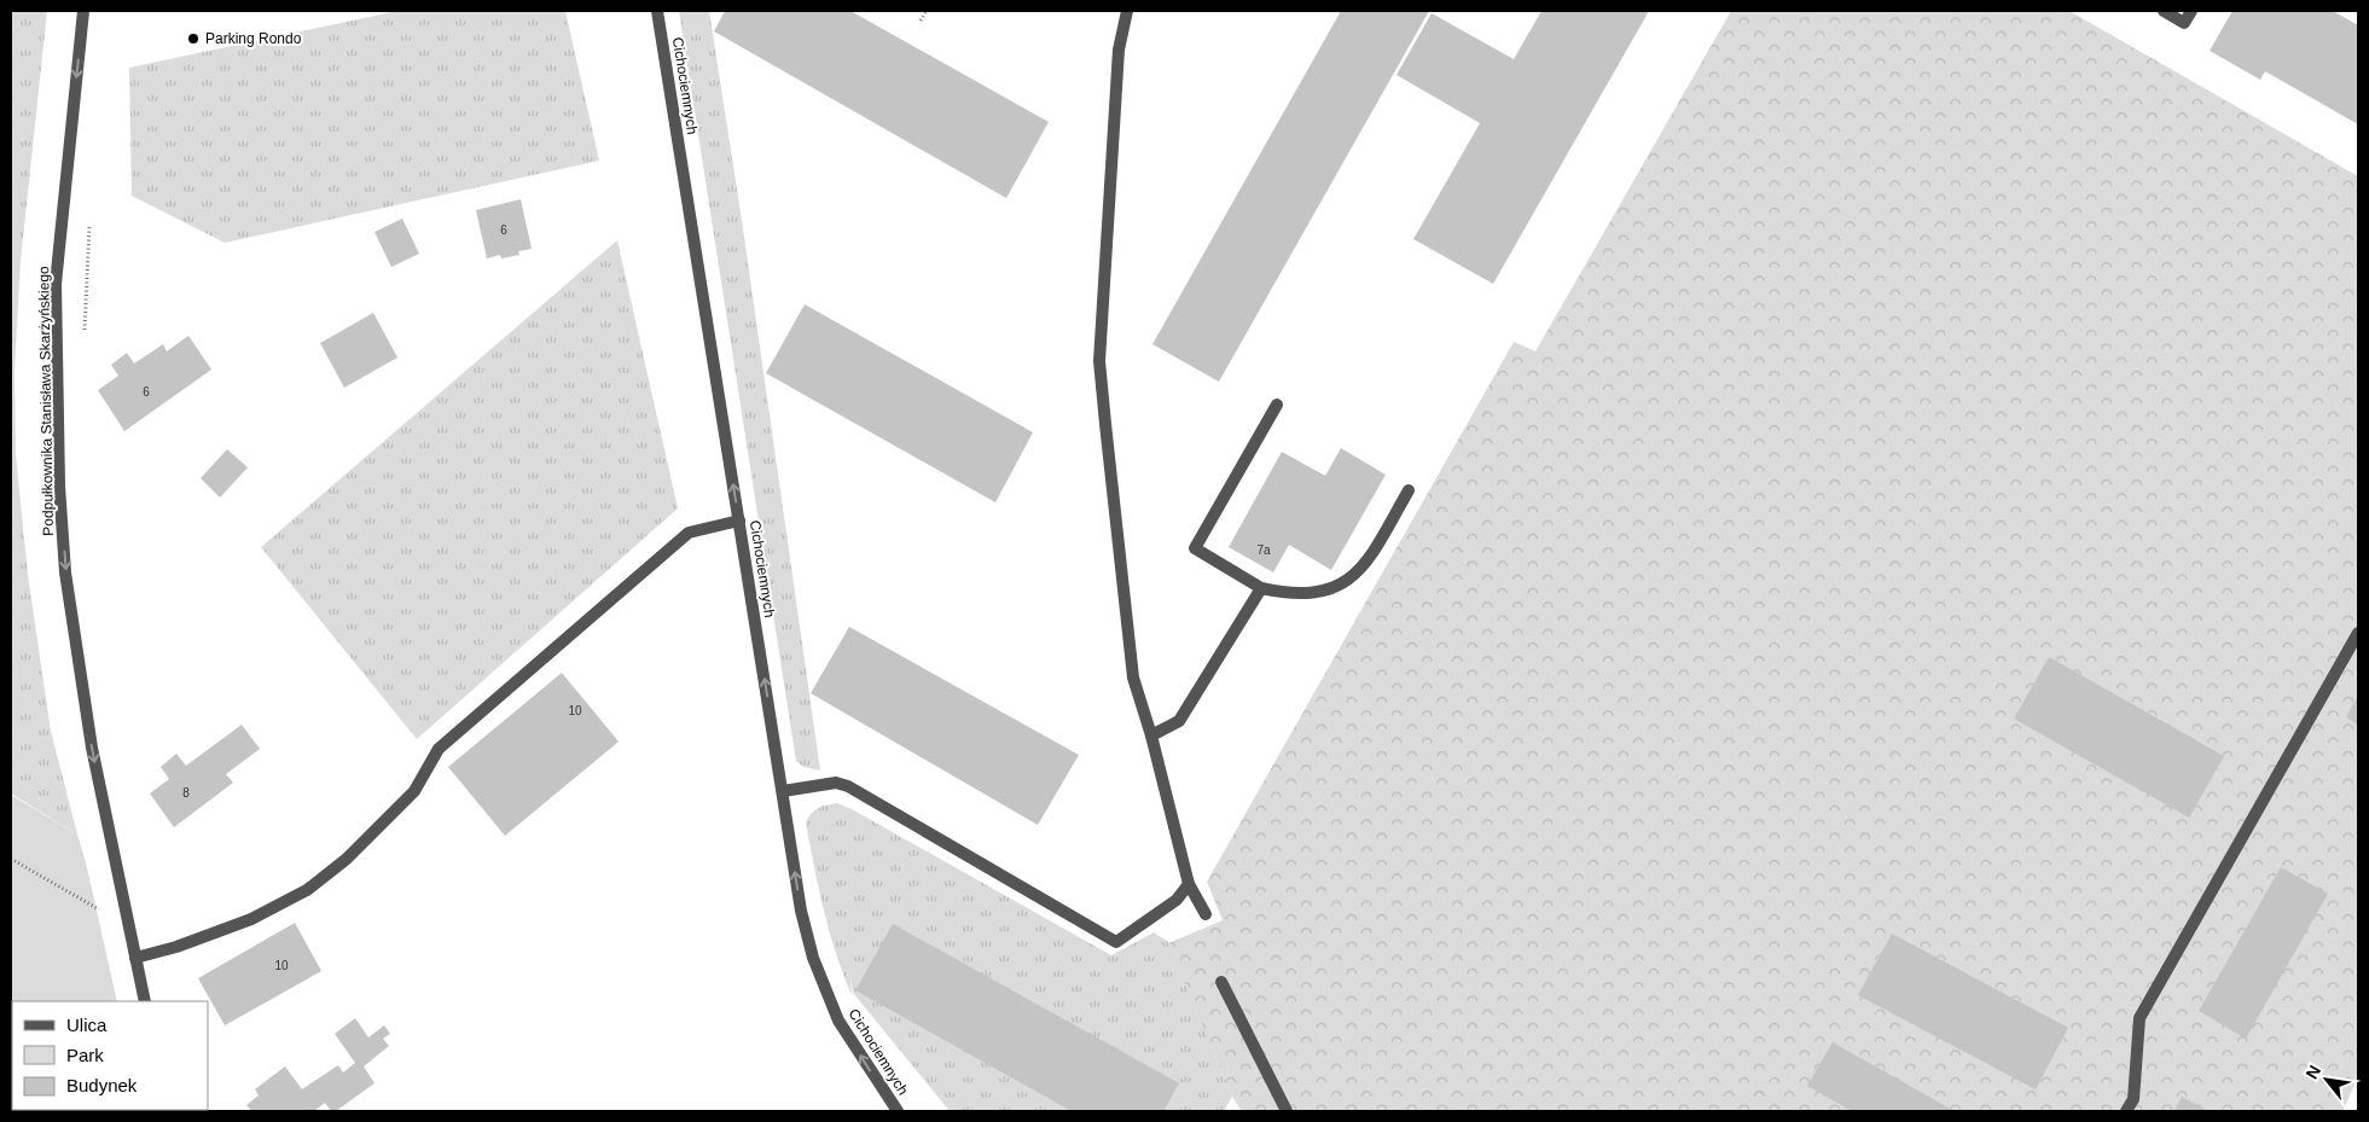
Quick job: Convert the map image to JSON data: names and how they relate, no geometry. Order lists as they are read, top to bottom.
{
  "streets": {
    "street": ["Cichociemnych", "Podpułkownika Stanisława Skarżyńskiego"]
  },
  "one_way": ["Cichociemnych", "Podpułkownika Stanisława Skarżyńskiego"],
  "places": ["Parking Rondo"],
  "house_numbers": [
    "6",
    "6",
    "7a",
    "10",
    "8",
    "10"
  ],
  "legend": ["Ulica", "Park", "Budynek"],
  "north": "top left"
}
